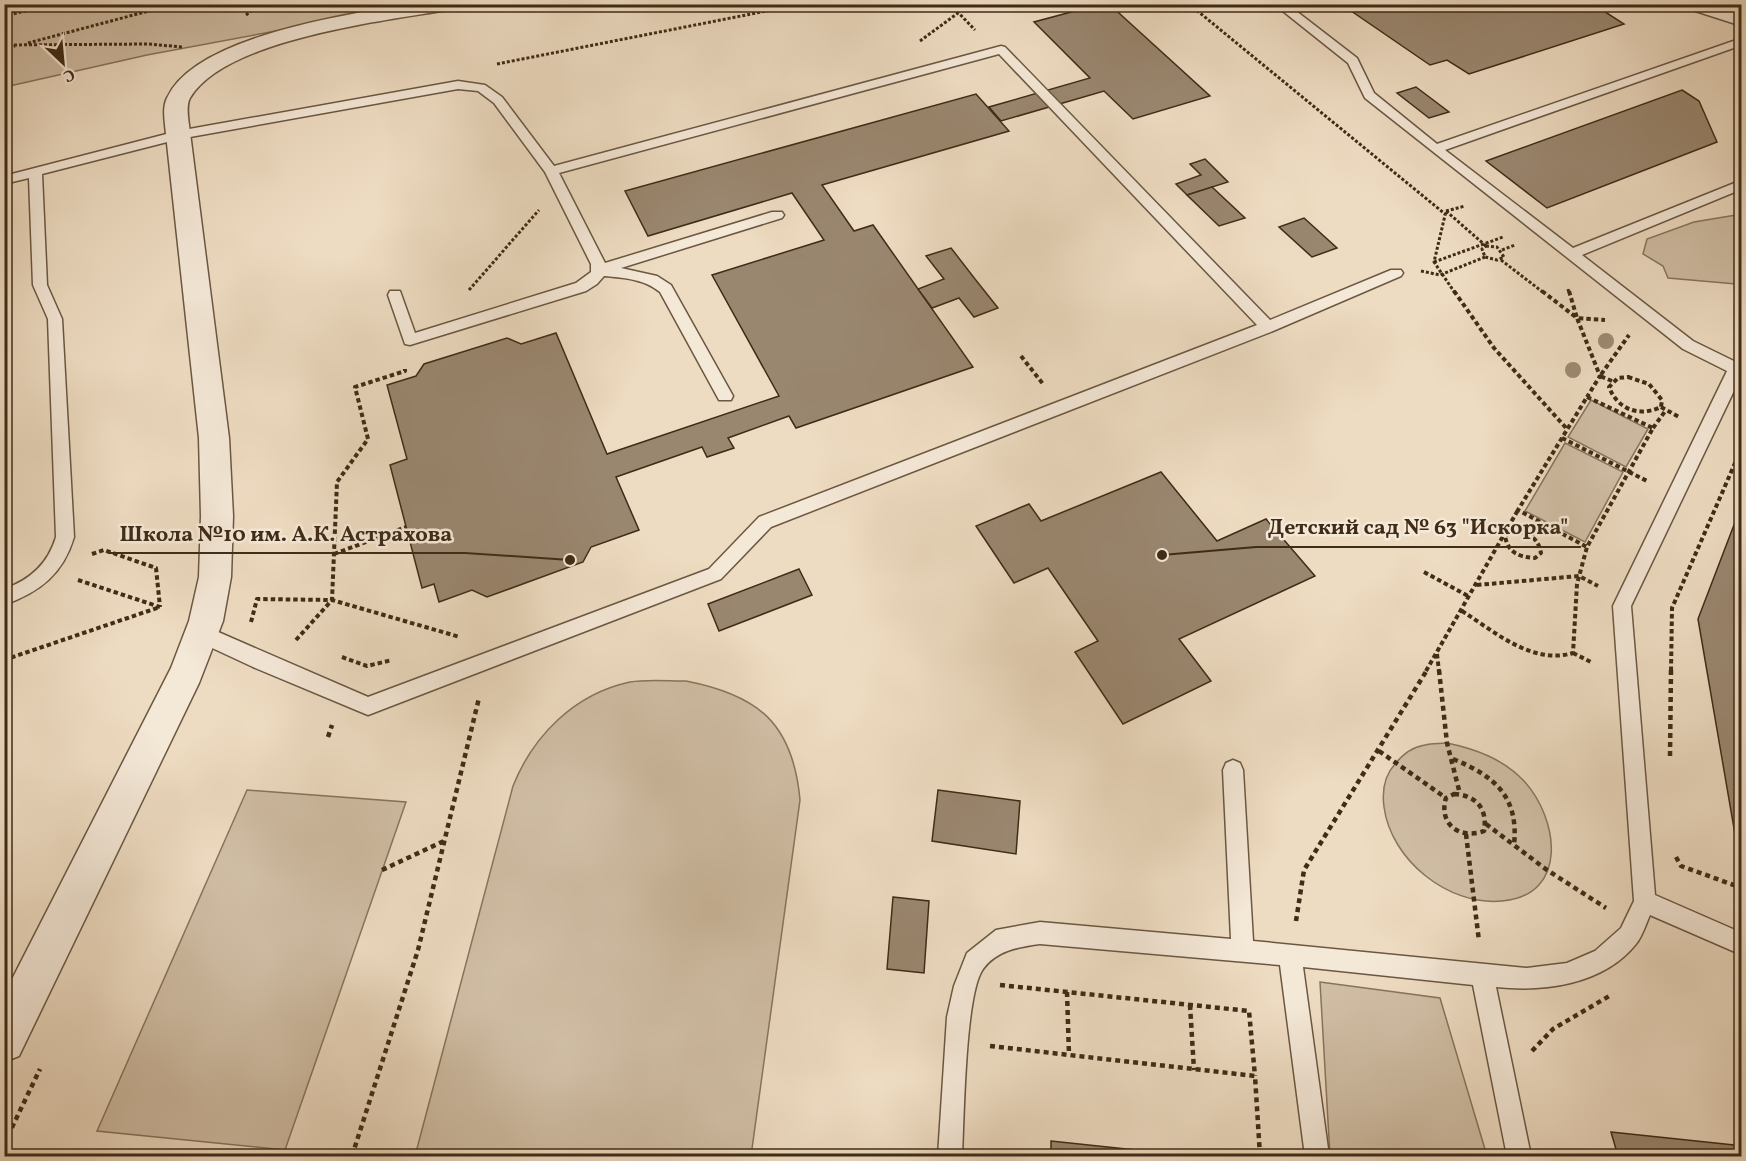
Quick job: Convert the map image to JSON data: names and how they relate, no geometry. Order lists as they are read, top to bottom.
{
  "places": ["Детский сад № 63 \"Искорка\"", "Школа №10 им. А.К. Астрахова"],
  "north": "bottom right"
}
